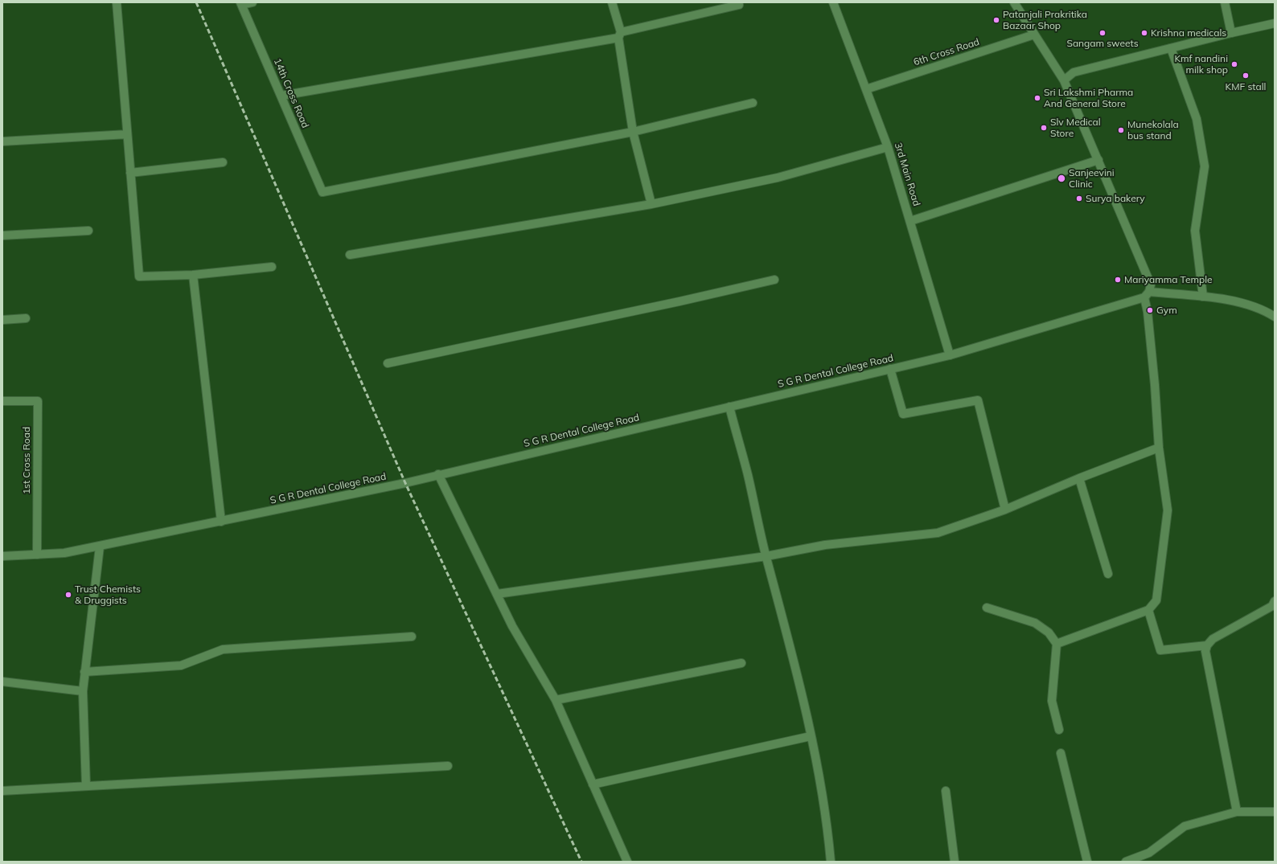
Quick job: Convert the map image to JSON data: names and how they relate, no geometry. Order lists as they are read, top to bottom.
{
  "streets": {
    "street": [
      "6th Cross Road",
      "14th Cross Road",
      "3rd Main Road",
      "S G R Dental College Road",
      "1st Cross Road"
    ]
  },
  "crossings": [
    ["6th Cross Road", "3rd Main Road"],
    ["3rd Main Road", "S G R Dental College Road"],
    ["S G R Dental College Road", "1st Cross Road"]
  ],
  "places": [
    "Patanjali Prakritika Bazaar Shop",
    "Sangam sweets",
    "Krishna medicals",
    "Kmf nandini milk shop",
    "KMF stall",
    "Sri Lakshmi Pharma And General Store",
    "Slv Medical Store",
    "Munekolala bus stand",
    "Sanjeevini Clinic",
    "Surya bakery",
    "Mariyamma Temple",
    "Gym",
    "Trust Chemists & Druggists"
  ]
}
